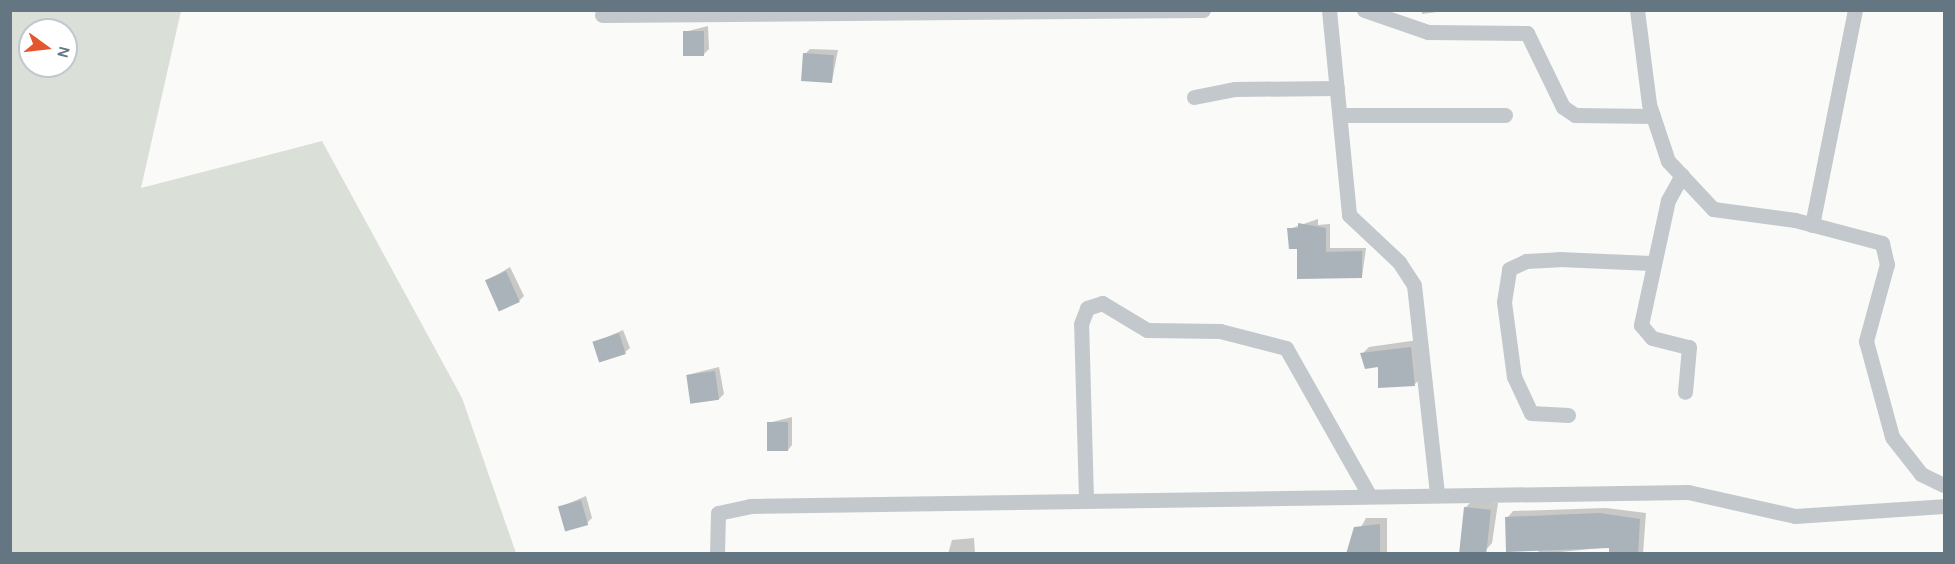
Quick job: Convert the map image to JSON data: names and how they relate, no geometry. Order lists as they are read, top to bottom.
{
  "north": "right"
}
